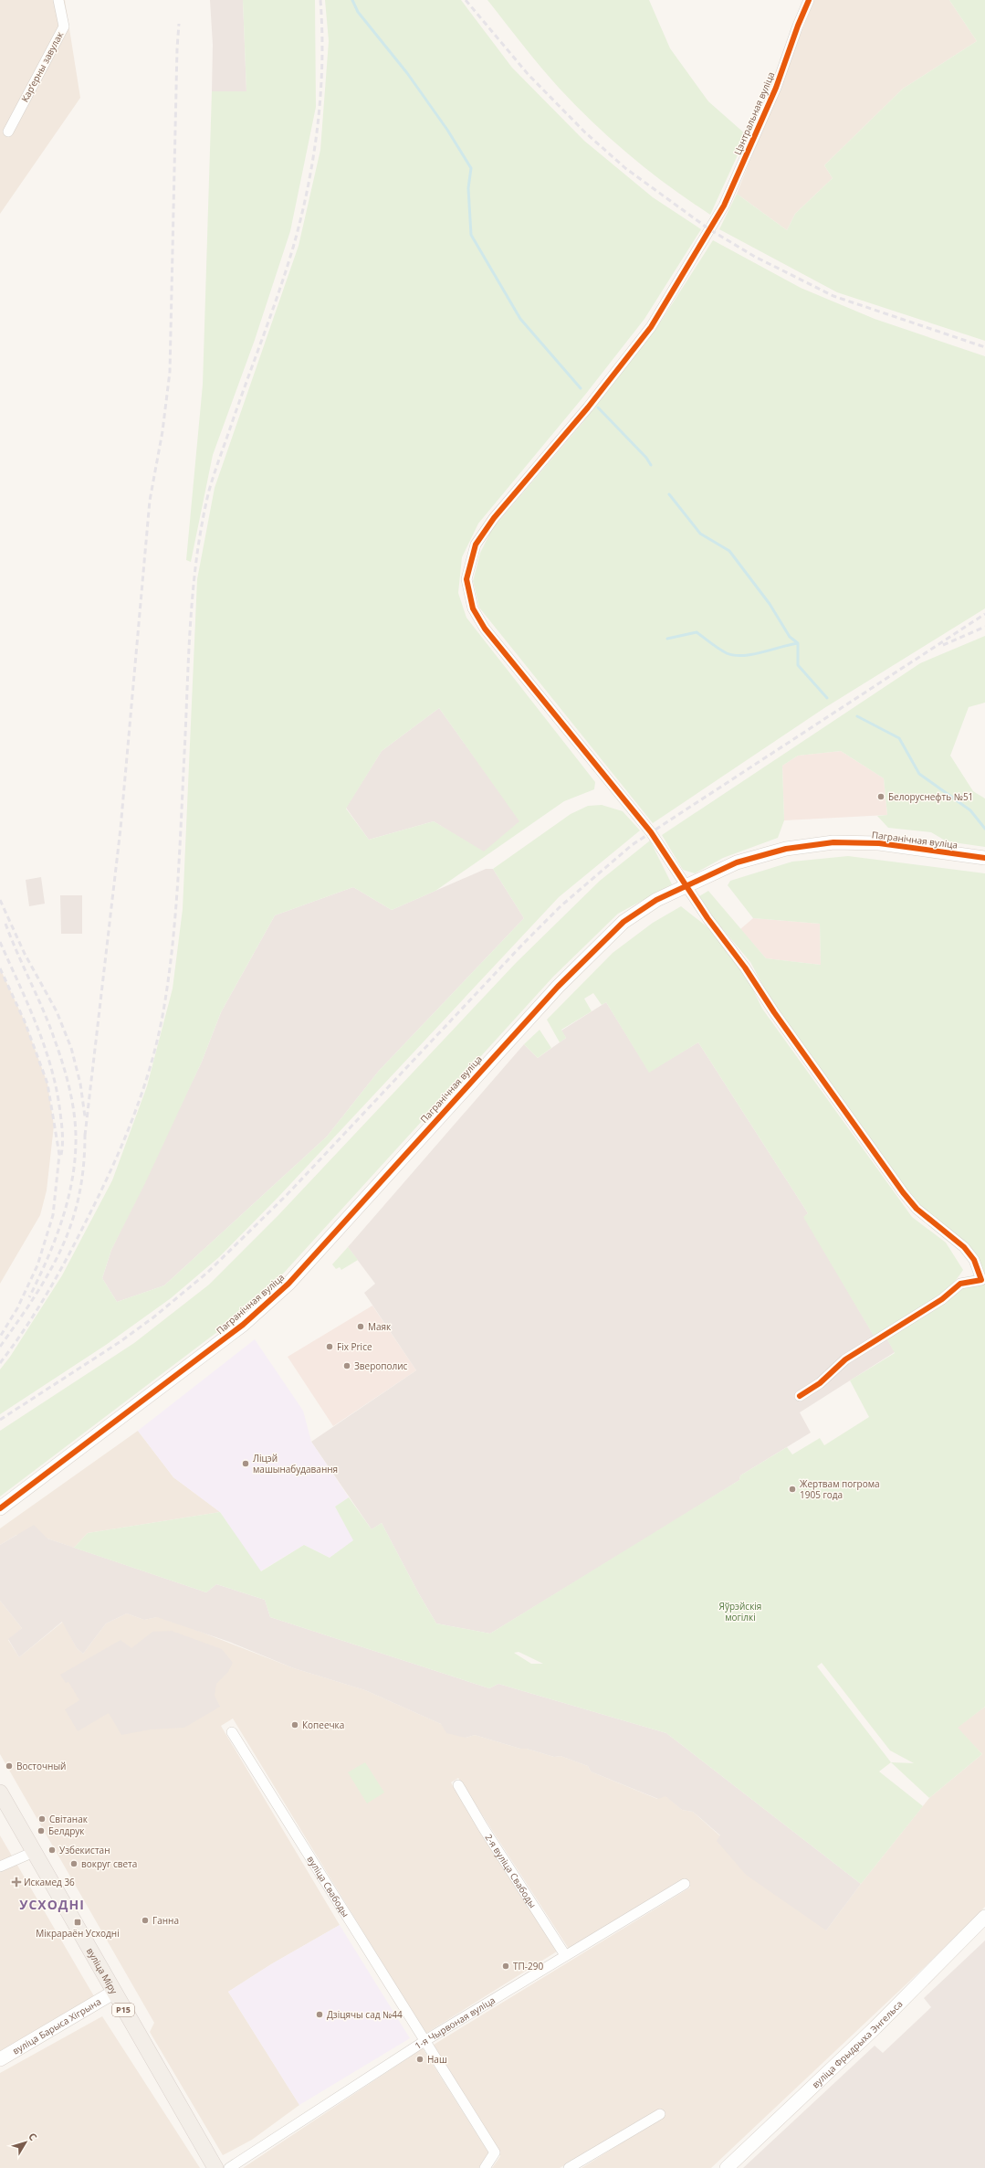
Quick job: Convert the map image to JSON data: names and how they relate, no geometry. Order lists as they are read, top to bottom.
{
  "streets": {
    "main road": ["вуліца Міру", "Р15"],
    "street": [
      "Карʼерны завулак",
      "Цэнтральная вуліца",
      "Пагранічная вуліца",
      "2-я вуліца Свабоды",
      "вуліца Свабоды",
      "1-я Чырвоная вуліца",
      "вуліца Барыса Хігрына",
      "вуліца Фрыдрыха Энгельса"
    ]
  },
  "crossings": [
    ["Цэнтральная вуліца", "Пагранічная вуліца"],
    ["2-я вуліца Свабоды", "1-я Чырвоная вуліца"],
    ["вуліца Свабоды", "1-я Чырвоная вуліца"],
    ["вуліца Міру", "вуліца Барыса Хігрына"]
  ],
  "districts": ["УСХОДНІ"],
  "parks": ["Яўрэйскія могілкі"],
  "places": {
    "other": [
      "Белоруснефть №51",
      "Маяк",
      "Fix Price",
      "Зверополис",
      "Ліцэй машынабудавання",
      "Жертвам погрома 1905 года",
      "Копеечка",
      "Восточный",
      "Світанак",
      "Белдрук",
      "Узбекистан",
      "вокруг света",
      "Ганна",
      "ТП-290",
      "Дзіцячы сад №44",
      "Наш"
    ],
    "health": ["Искамед 36"],
    "transit": ["Мікрараён Усходні"]
  },
  "north": "top right"
}
